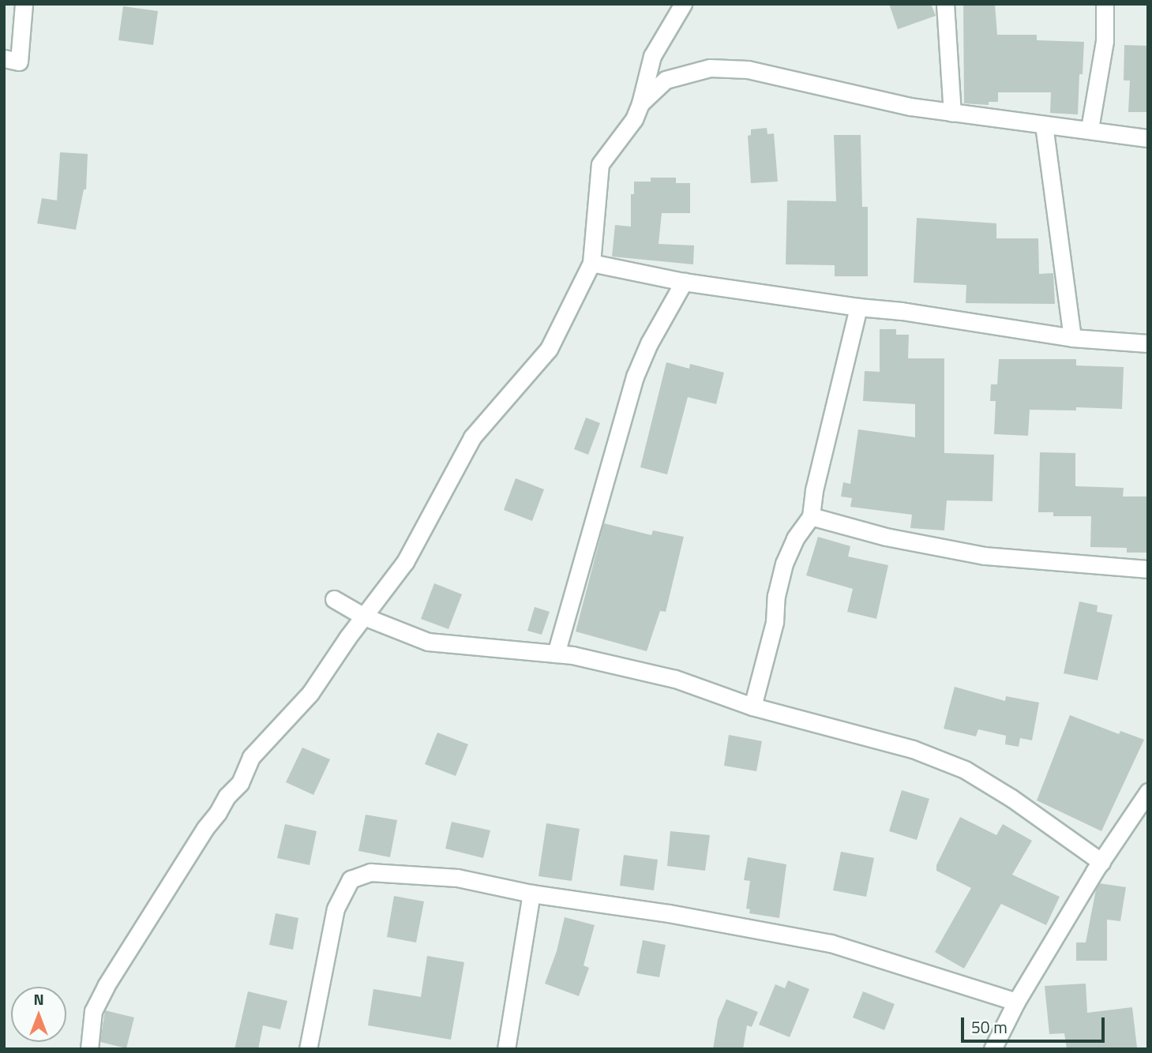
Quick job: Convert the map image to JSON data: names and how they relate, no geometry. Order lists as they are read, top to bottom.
{
  "scale_bar": "50 m",
  "north": "top"
}
